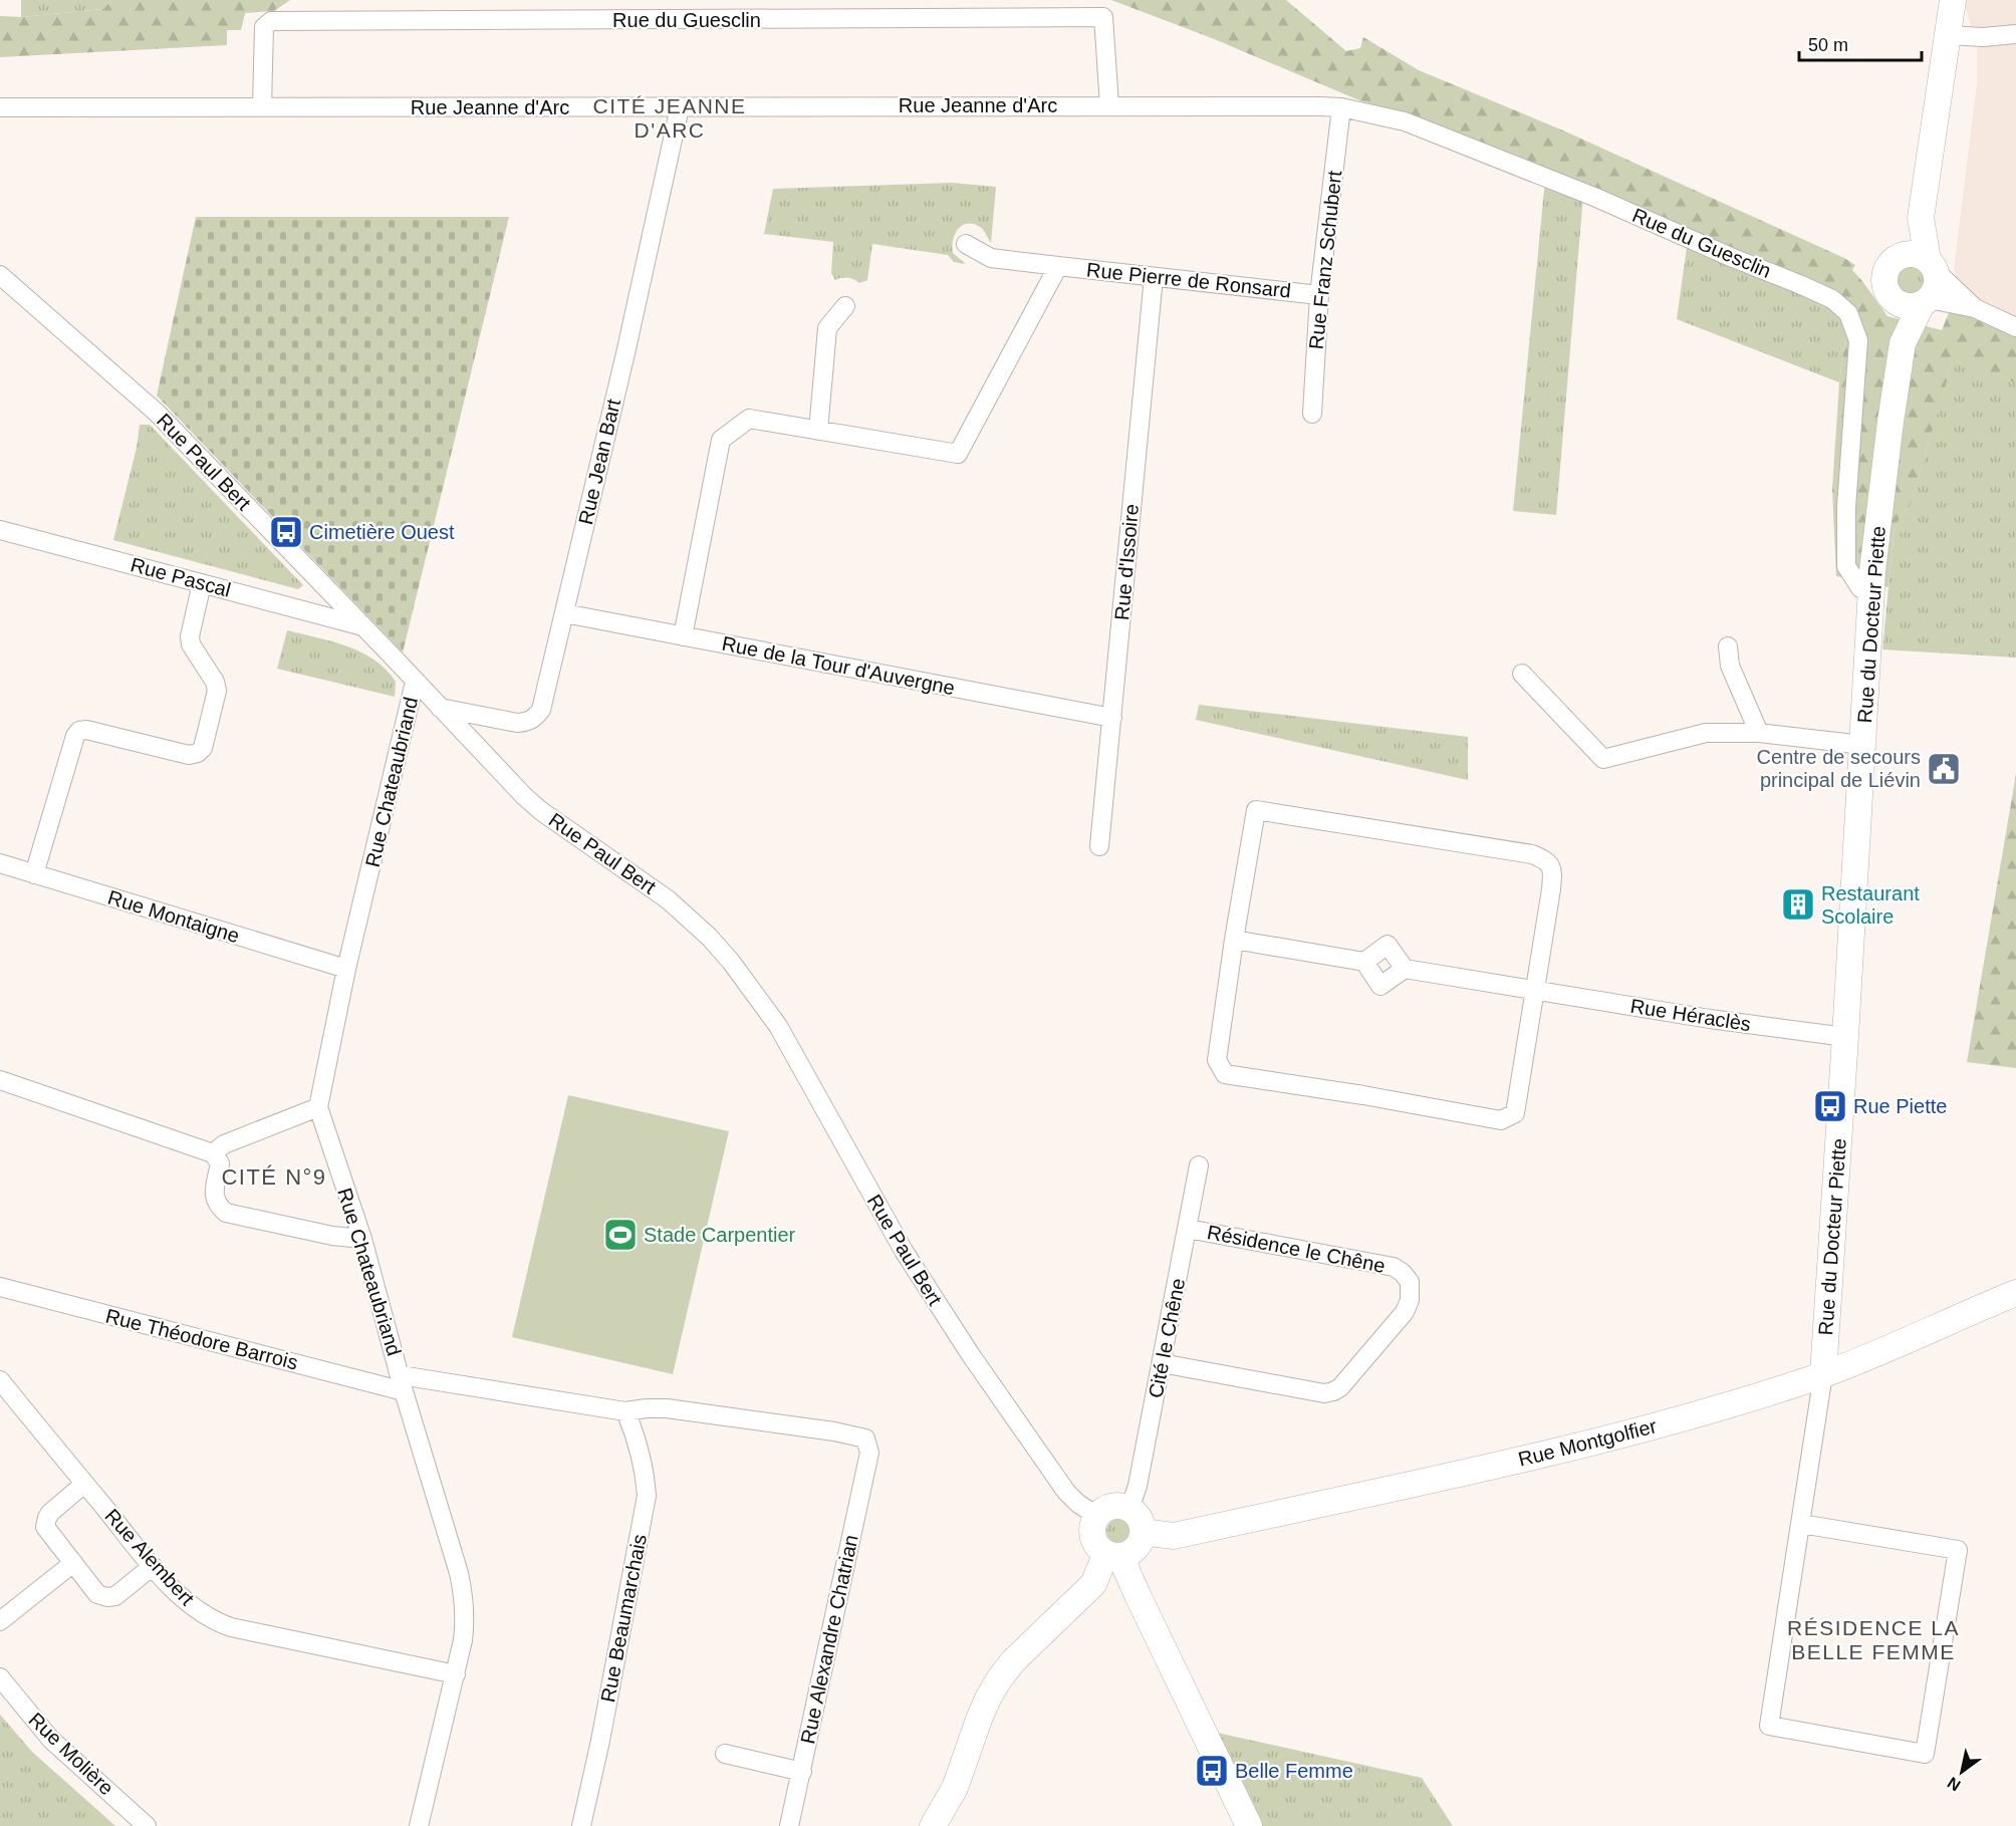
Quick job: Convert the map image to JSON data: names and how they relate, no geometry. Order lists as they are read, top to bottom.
{
  "streets": {
    "street": [
      "Rue du Guesclin",
      "Rue Jeanne d'Arc",
      "Rue Franz Schubert",
      "Rue Pierre de Ronsard",
      "Rue Paul Bert",
      "Rue Jean Bart",
      "Rue d'Issoire",
      "Rue Pascal",
      "Rue du Docteur Piette",
      "Rue de la Tour d'Auvergne",
      "Rue Chateaubriand",
      "Rue Montaigne",
      "Rue Héraclès",
      "Résidence le Chêne",
      "Cité le Chêne",
      "Rue Théodore Barrois",
      "Rue Montgolfier",
      "Rue Alembert",
      "Rue Beaumarchais",
      "Rue Alexandre Chatrian",
      "Rue Molière"
    ]
  },
  "crossings": [
    ["Rue du Guesclin", "Rue Jeanne d'Arc"],
    ["Rue du Guesclin", "Rue Franz Schubert"],
    ["Rue du Guesclin", "Rue du Docteur Piette"],
    ["Rue Jeanne d'Arc", "Rue Jean Bart"],
    ["Rue Franz Schubert", "Rue Pierre de Ronsard"],
    ["Rue Pierre de Ronsard", "Rue d'Issoire"],
    ["Rue Pierre de Ronsard", "Rue de la Tour d'Auvergne"],
    ["Rue Paul Bert", "Rue Jean Bart"],
    ["Rue Paul Bert", "Rue Pascal"],
    ["Rue Paul Bert", "Rue Chateaubriand"],
    ["Rue Paul Bert", "Cité le Chêne"],
    ["Rue Paul Bert", "Rue Montgolfier"],
    ["Rue Jean Bart", "Rue de la Tour d'Auvergne"],
    ["Rue d'Issoire", "Rue de la Tour d'Auvergne"],
    ["Rue du Docteur Piette", "Rue Héraclès"],
    ["Rue du Docteur Piette", "Rue Montgolfier"],
    ["Rue Chateaubriand", "Rue Montaigne"],
    ["Rue Chateaubriand", "Rue Théodore Barrois"],
    ["Rue Chateaubriand", "Rue Alembert"],
    ["Résidence le Chêne", "Cité le Chêne"],
    ["Cité le Chêne", "Rue Montgolfier"],
    ["Rue Théodore Barrois", "Rue Beaumarchais"],
    ["Rue Théodore Barrois", "Rue Alexandre Chatrian"]
  ],
  "districts": ["CITÉ JEANNE D'ARC", "CITÉ N°9", "RÉSIDENCE LA BELLE FEMME"],
  "places": {
    "bus stop": ["Cimetière Ouest", "Rue Piette", "Belle Femme"],
    "public building": ["Centre de secours principal de Liévin"],
    "building": ["Restaurant Scolaire"],
    "sports": ["Stade Carpentier"]
  },
  "scale_bar": "50 m",
  "north": "bottom left"
}
